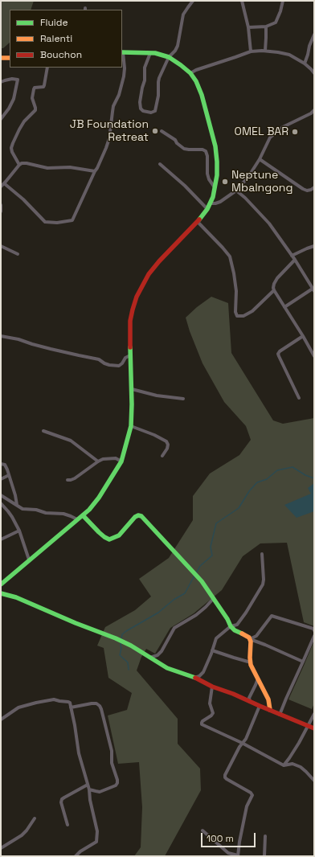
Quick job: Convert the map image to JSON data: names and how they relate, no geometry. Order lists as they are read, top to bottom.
{
  "places": ["JB Foundation Retreat", "OMEL BAR", "Neptune Mbalngong"],
  "legend": ["Fluide", "Ralenti", "Bouchon"],
  "scale_bar": "100 m"
}
